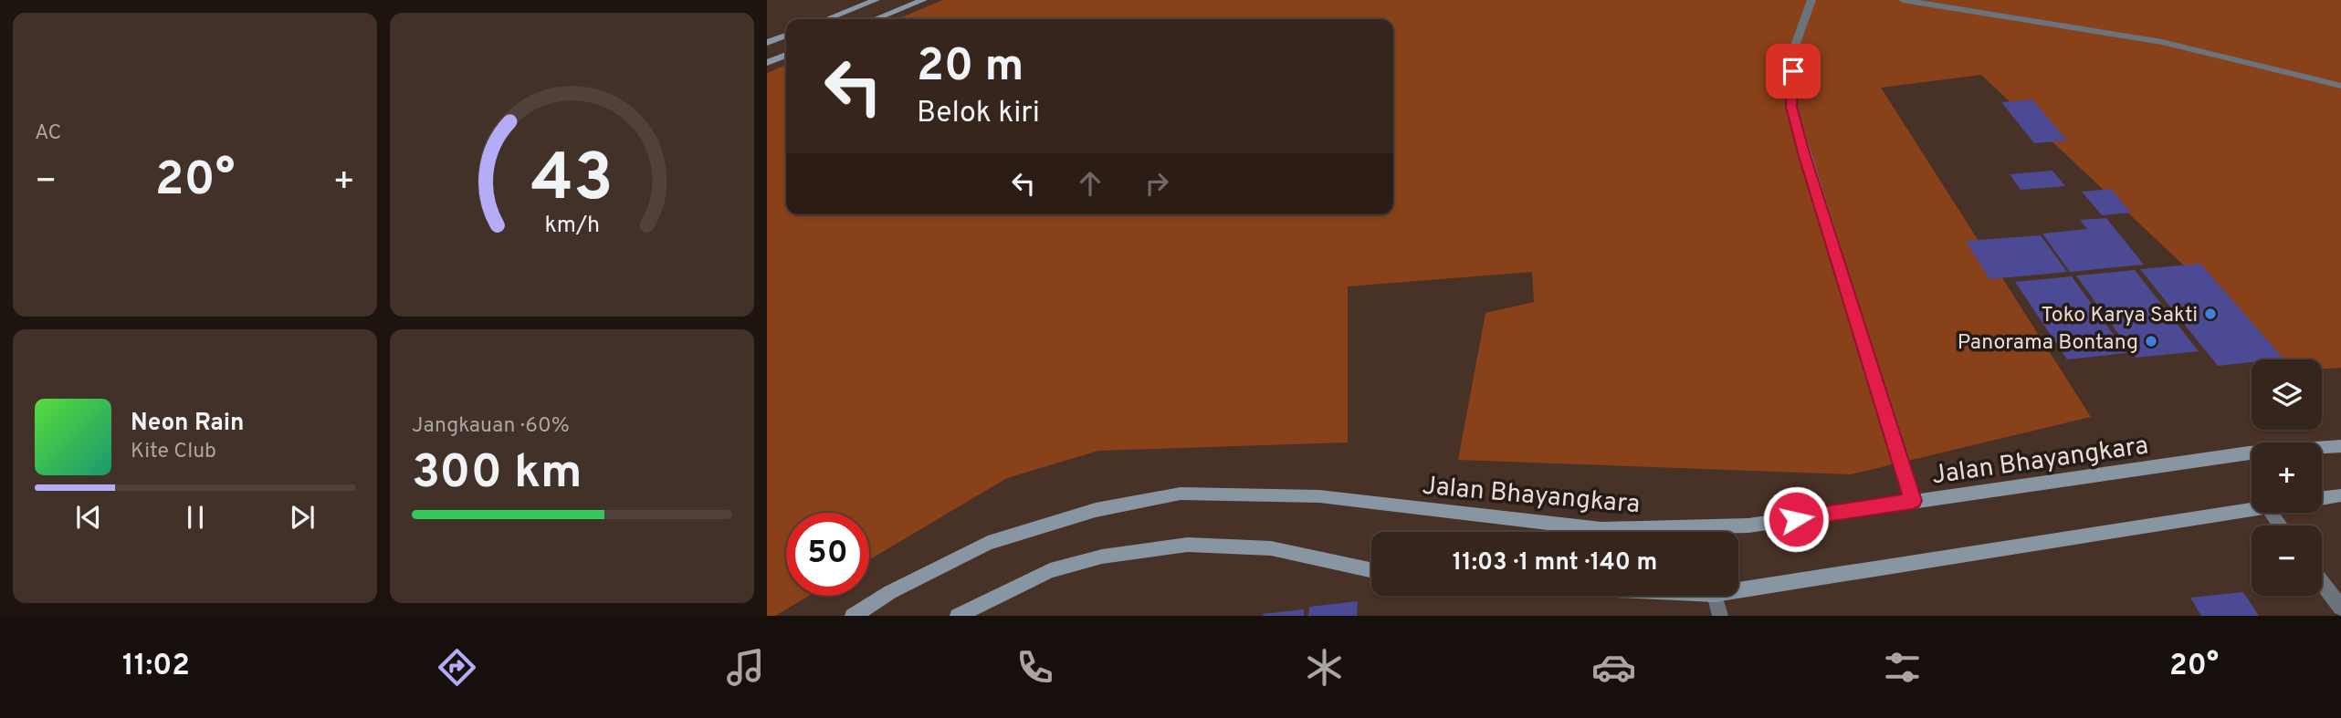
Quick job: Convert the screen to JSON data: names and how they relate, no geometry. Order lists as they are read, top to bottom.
{
  "streets": {
    "main road": ["Jalan Bhayangkara"]
  },
  "places": ["Toko Karya Sakti", "Panorama Bontang"],
  "page": {
    "tile": [
      "AC",
      ["Jangkauan · 60%", "300 km"]
    ],
    "turn": ["20 m", "Belok kiri"],
    "heat": ["−", "20°", "+"],
    "map_buttons": ["+", "−"],
    "song": ["Neon Rain", "Kite Club"],
    "limit": "50",
    "trip": "11:03 · 1 mnt · 140 m",
    "tabs": ["11:02", "20°"],
    "gauge": ["43", "km/h"]
  }
}
